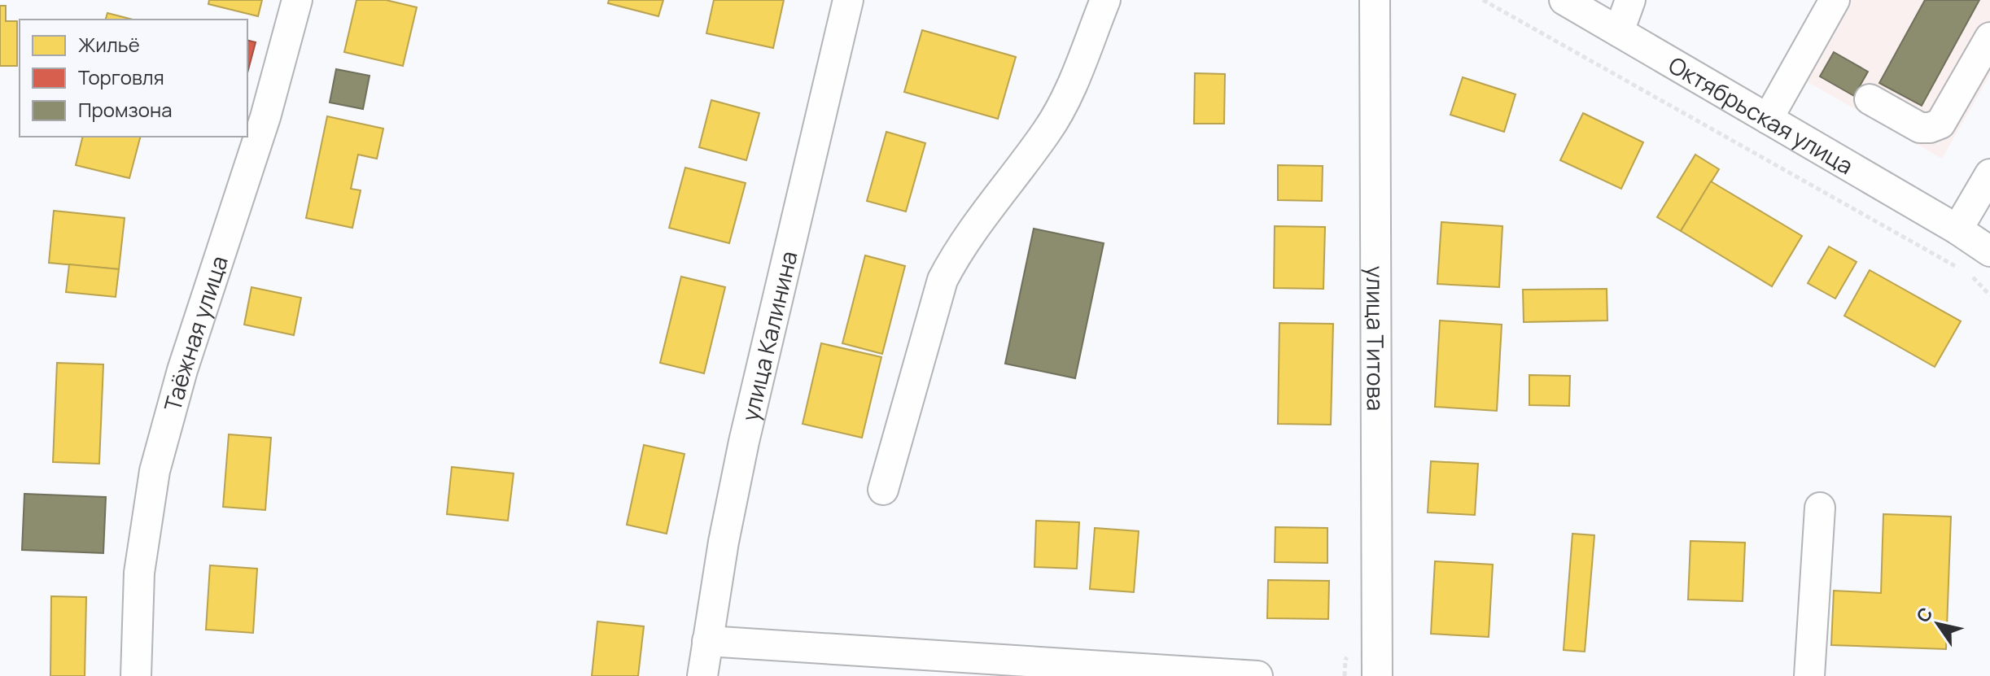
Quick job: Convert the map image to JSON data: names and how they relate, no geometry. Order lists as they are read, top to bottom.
{
  "streets": {
    "street": [
      "Октябрьская улица",
      "Таёжная улица",
      "улица Калинина",
      "улица Титова"
    ]
  },
  "legend": ["Жильё", "Торговля", "Промзона"],
  "north": "top left"
}
